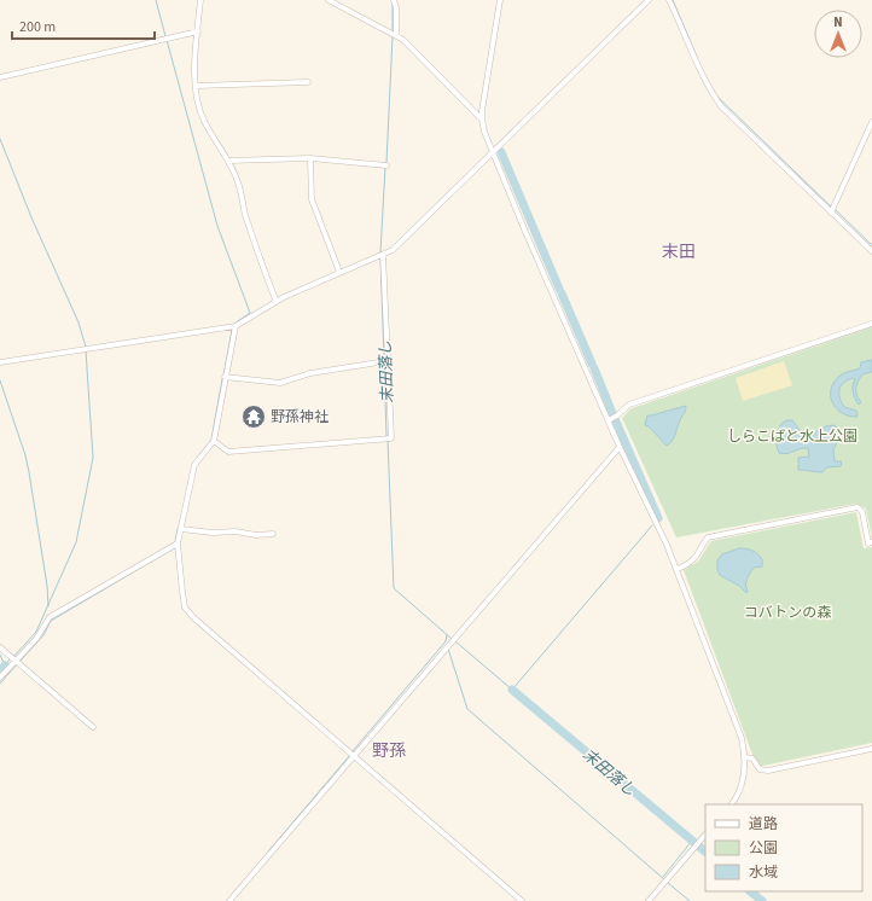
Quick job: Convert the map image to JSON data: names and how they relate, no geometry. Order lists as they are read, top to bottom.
{
  "districts": ["末田", "野孫"],
  "water": ["末田落し"],
  "parks": ["しらこばと水上公園", "コバトンの森"],
  "places": {
    "temple": ["野孫神社"]
  },
  "legend": ["道路", "公園", "水域"],
  "scale_bar": "200 m",
  "north": "top"
}
